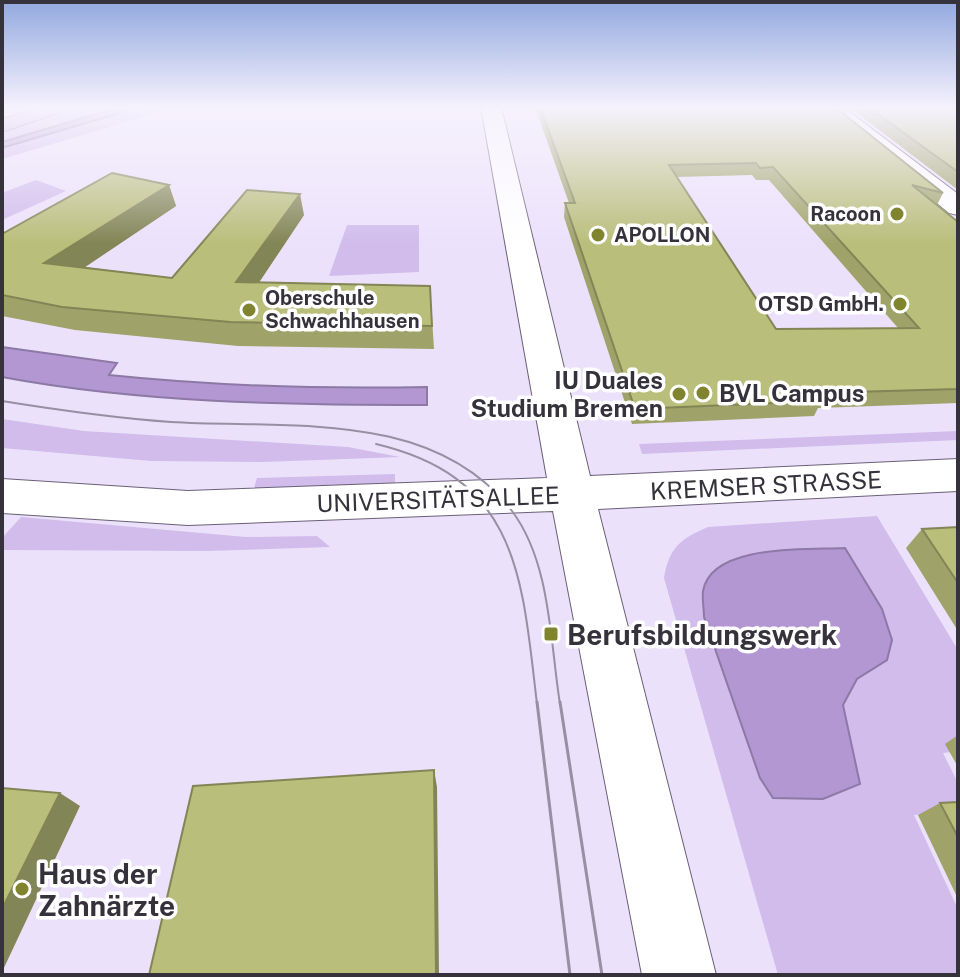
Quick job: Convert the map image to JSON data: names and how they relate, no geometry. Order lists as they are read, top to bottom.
{
  "streets": {
    "street": ["KREMSER STRASSE", "UNIVERSITÄTSALLEE"]
  },
  "crossings": [
    ["KREMSER STRASSE", "UNIVERSITÄTSALLEE"]
  ],
  "places": {
    "other": [
      "Racoon",
      "APOLLON",
      "OTSD GmbH.",
      "Oberschule Schwachhausen",
      "BVL Campus",
      "IU Duales Studium Bremen",
      "Haus der Zahnärzte"
    ],
    "transit": ["Berufsbildungswerk"]
  }
}
